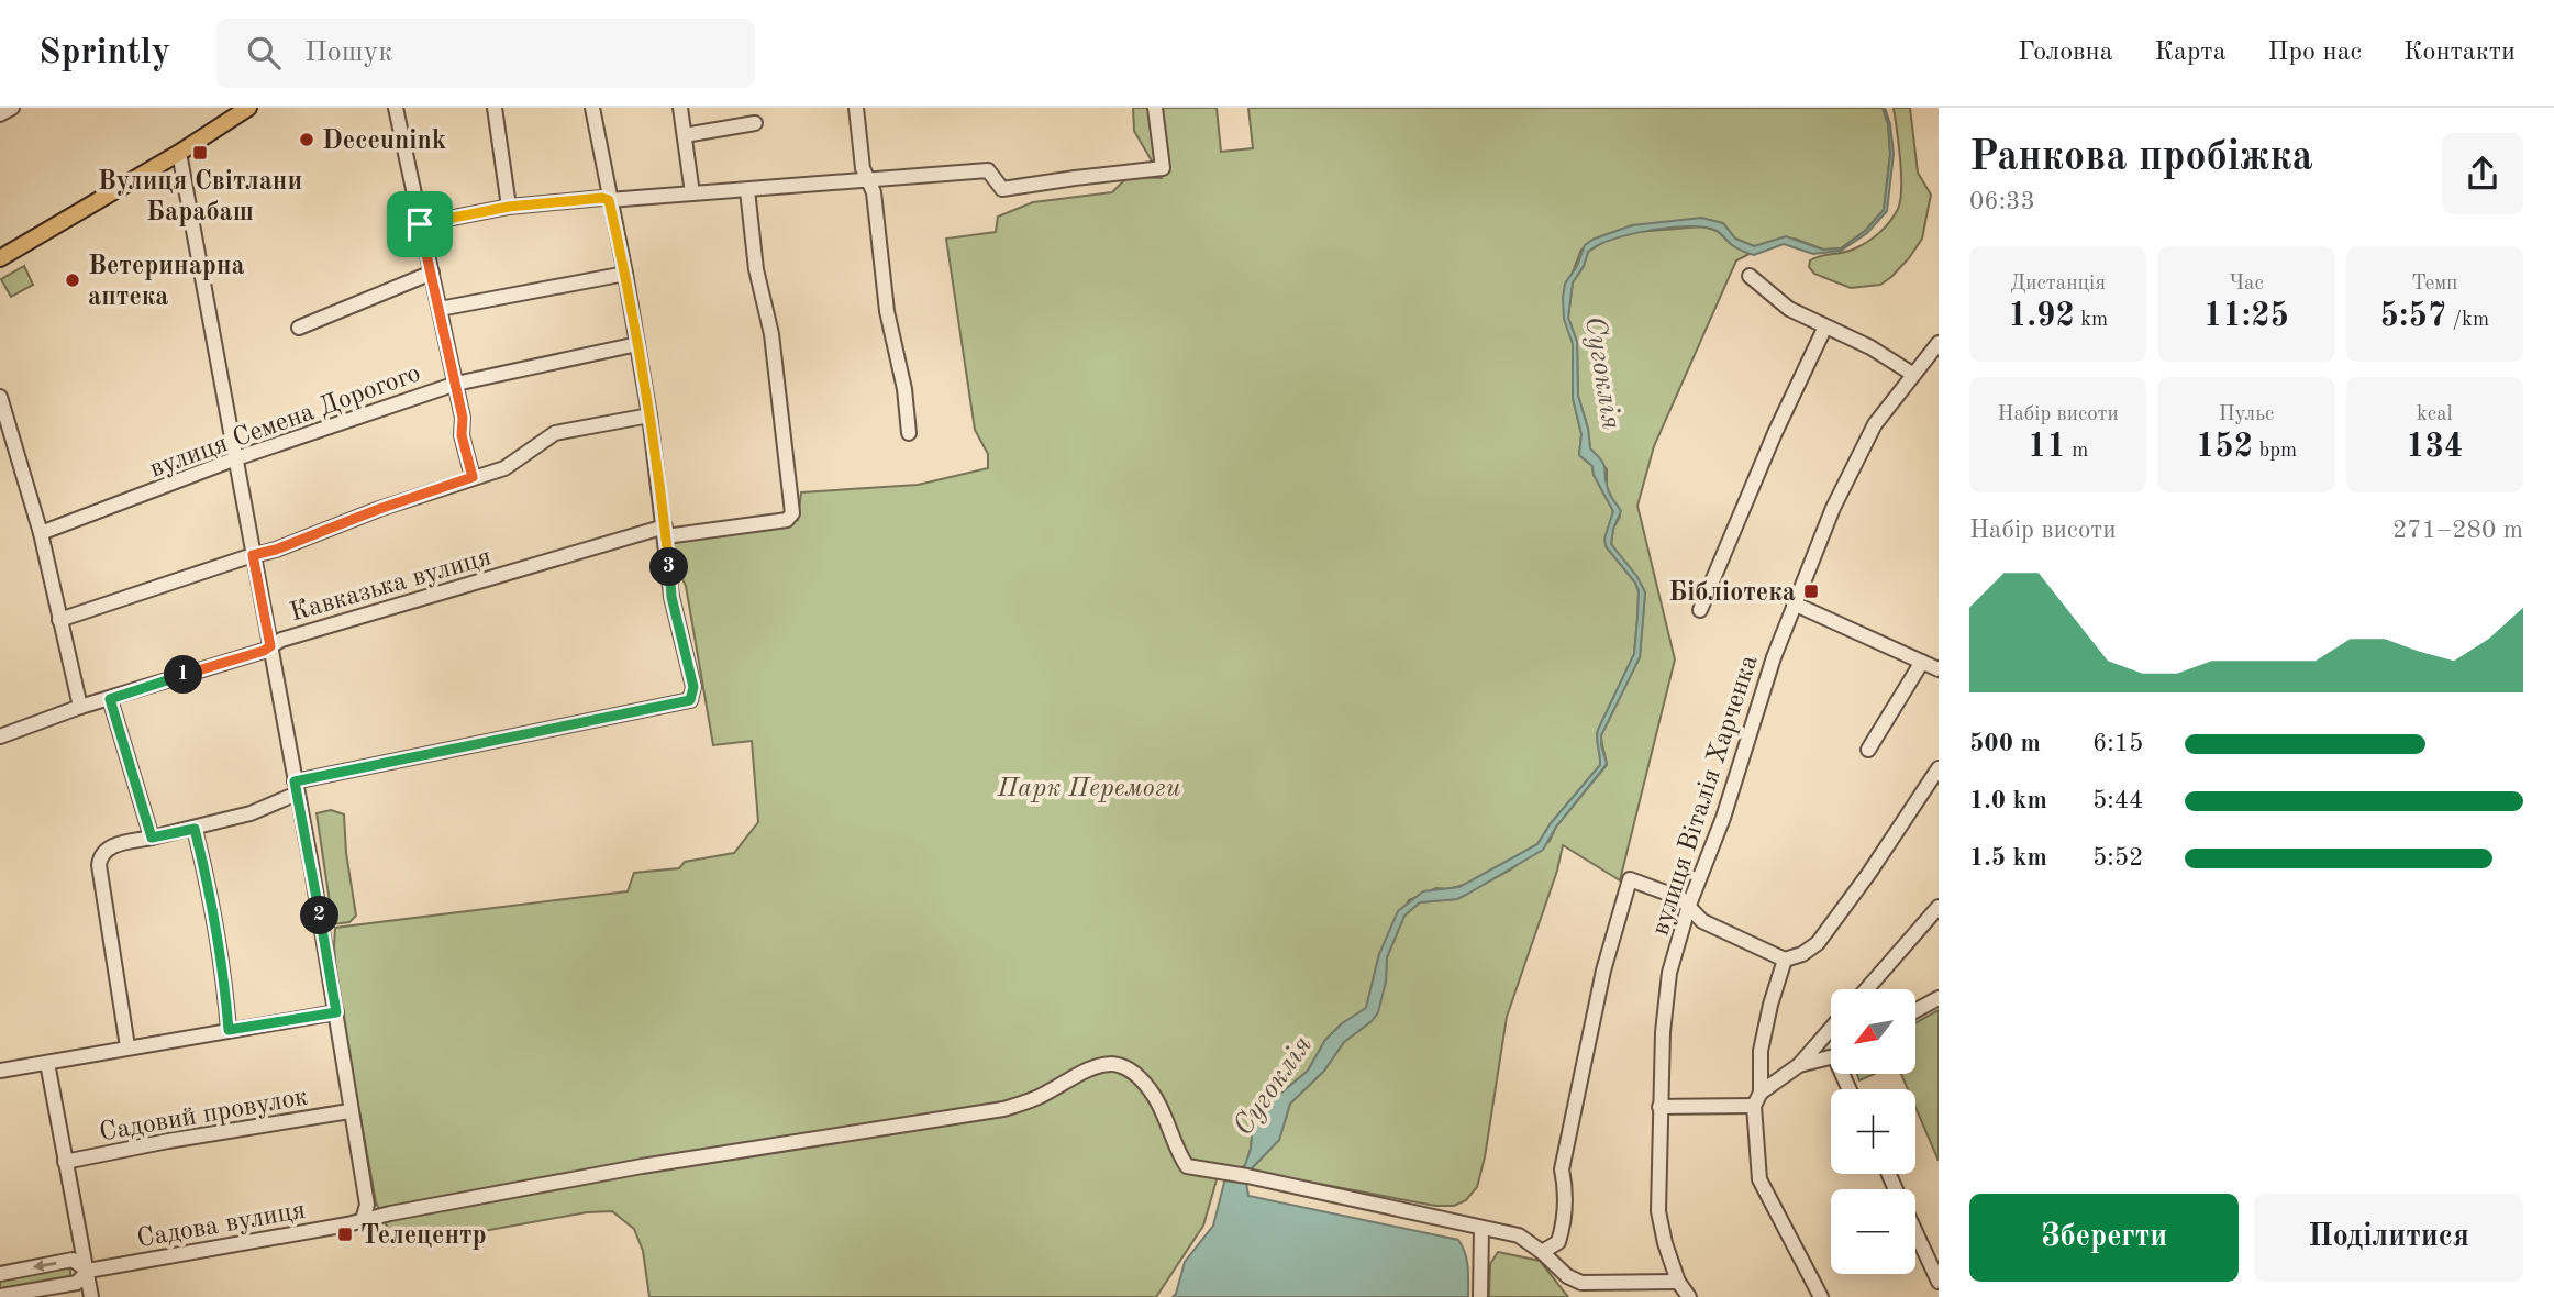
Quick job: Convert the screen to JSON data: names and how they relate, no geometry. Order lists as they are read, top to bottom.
{
  "streets": {
    "street": [
      "вулиця Семена Дорогого",
      "Кавказька вулиця",
      "вулиця Віталія Харченка",
      "Садовий провулок",
      "Садова вулиця"
    ]
  },
  "water": ["Сугоклія"],
  "parks": ["Парк Перемоги"],
  "places": {
    "other": ["Deceunink", "Ветеринарна аптека"],
    "transit": ["Вулиця Світлани Барабаш", "Бібліотека", "Телецентр"]
  },
  "north": "bottom left",
  "page": {
    "header": "Sprintly",
    "search": "Пошук",
    "nav": [
      "Головна",
      "Карта",
      "Про нас",
      "Контакти"
    ],
    "heading": ["Ранкова пробіжка", "06:33"],
    "stats": [
      ["Дистанція", "1.92 km"],
      ["Час", "11:25"],
      ["Темп", "5:57 /km"],
      ["Набір висоти", "11 m"],
      ["Пульс", "152 bpm"],
      ["kcal", "134"]
    ],
    "chart": ["Набір висоти", "271–280 m"],
    "pins": ["3", "1", "2"],
    "list": [
      {
        "name": "500 m",
        "note": "6:15"
      },
      {
        "name": "1.0 km",
        "note": "5:44"
      },
      {
        "name": "1.5 km",
        "note": "5:52"
      }
    ],
    "map_buttons": ["+", "−"],
    "buttons": ["Зберегти", "Поділитися"]
  }
}
